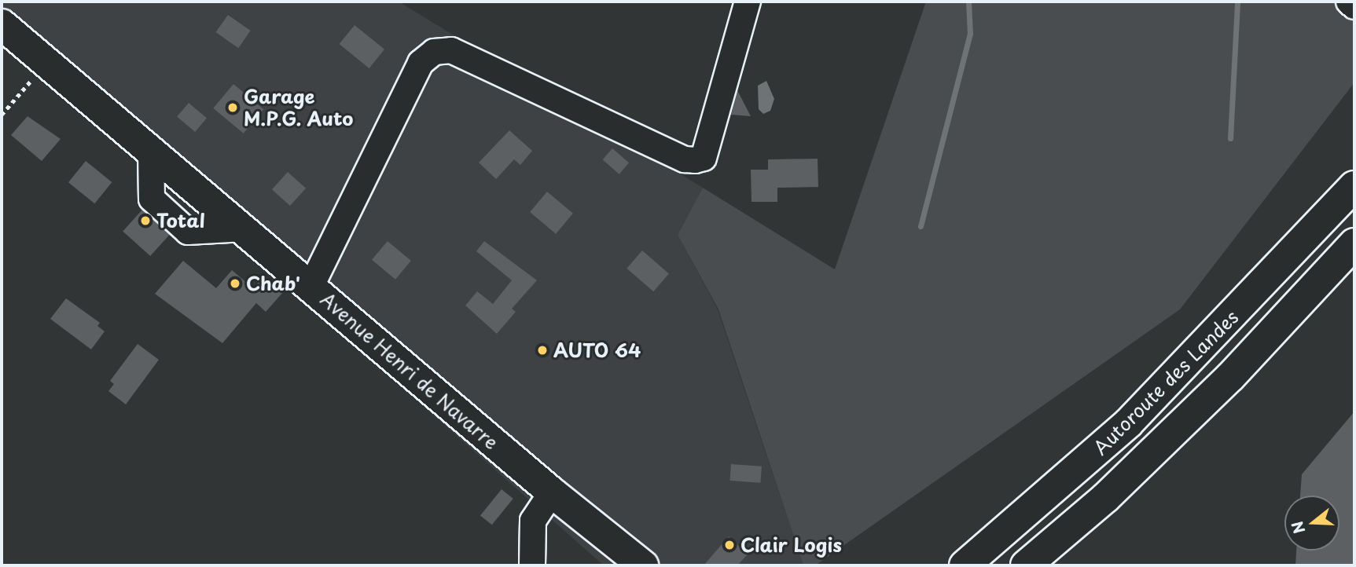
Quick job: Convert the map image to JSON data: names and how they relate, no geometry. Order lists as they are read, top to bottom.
{
  "streets": {
    "main road": ["Avenue Henri de Navarre", "Autoroute des Landes"]
  },
  "places": [
    "Garage M.P.G. Auto",
    "Total",
    "Chab'",
    "AUTO 64",
    "Clair Logis"
  ],
  "north": "left"
}
